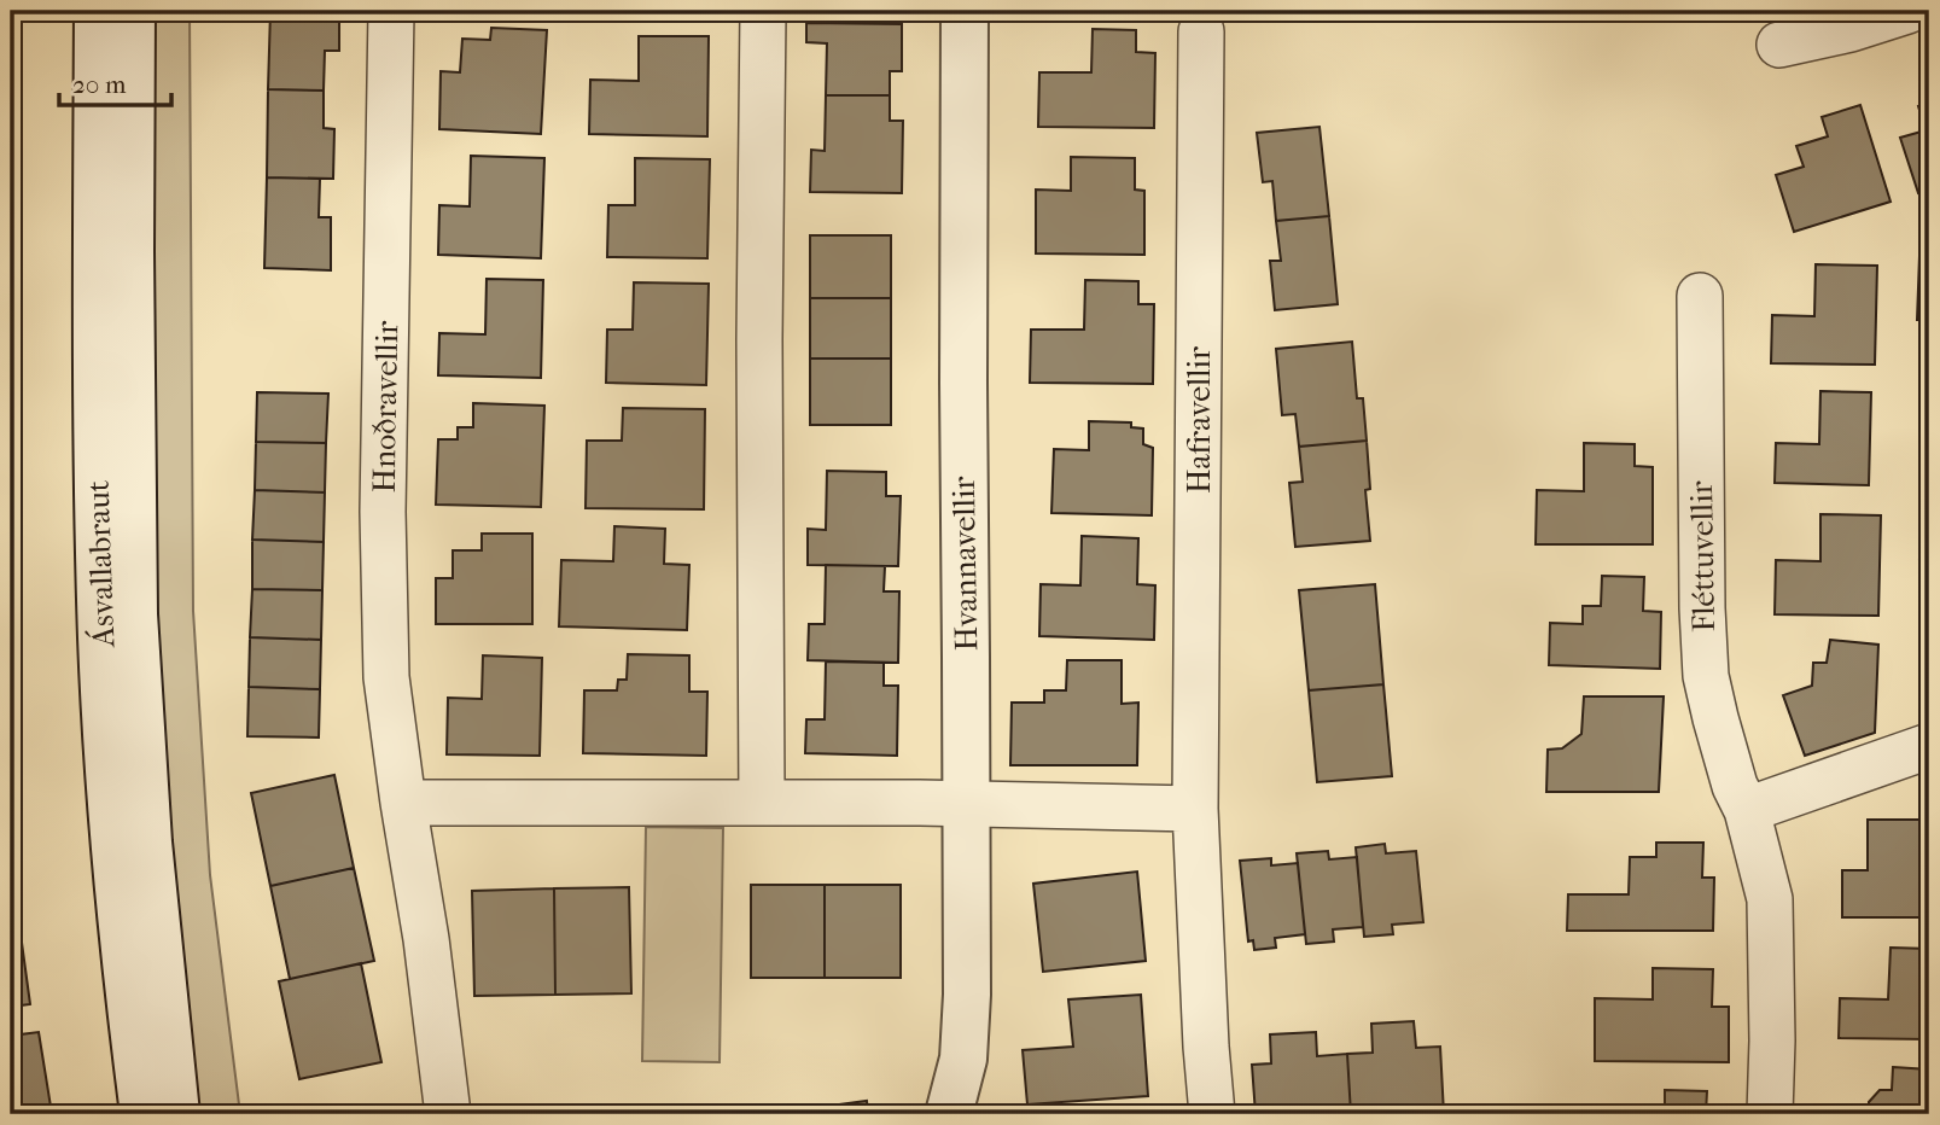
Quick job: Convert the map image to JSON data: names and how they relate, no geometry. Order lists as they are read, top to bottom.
{
  "streets": {
    "main road": ["Ásvallabraut", "Hvannavellir"],
    "street": ["Hnoðravellir", "Hafravellir", "Fléttuvellir"]
  },
  "scale_bar": "20 m"
}
